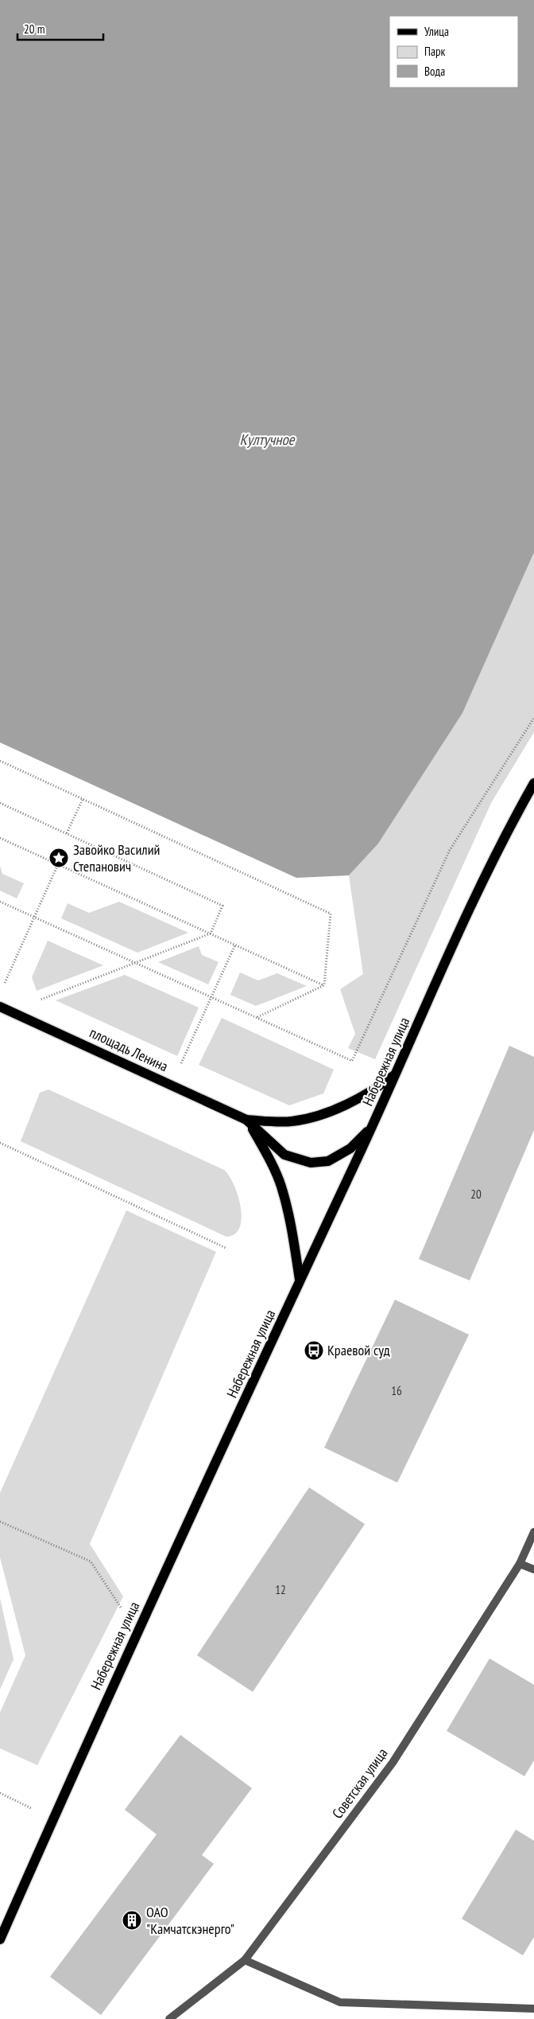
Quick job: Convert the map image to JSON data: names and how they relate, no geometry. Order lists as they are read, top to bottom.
{
  "streets": {
    "main road": ["площадь Ленина", "Набережная улица"],
    "street": ["Советская улица"]
  },
  "water": ["Култучное"],
  "places": {
    "place": ["Завойко Василий Степанович"],
    "bus stop": ["Краевой суд"],
    "building": ["ОАО \"Камчатскэнерго\""]
  },
  "house_numbers": ["20", "16", "12"],
  "legend": ["Улица", "Парк", "Вода"],
  "scale_bar": "20 m"
}
